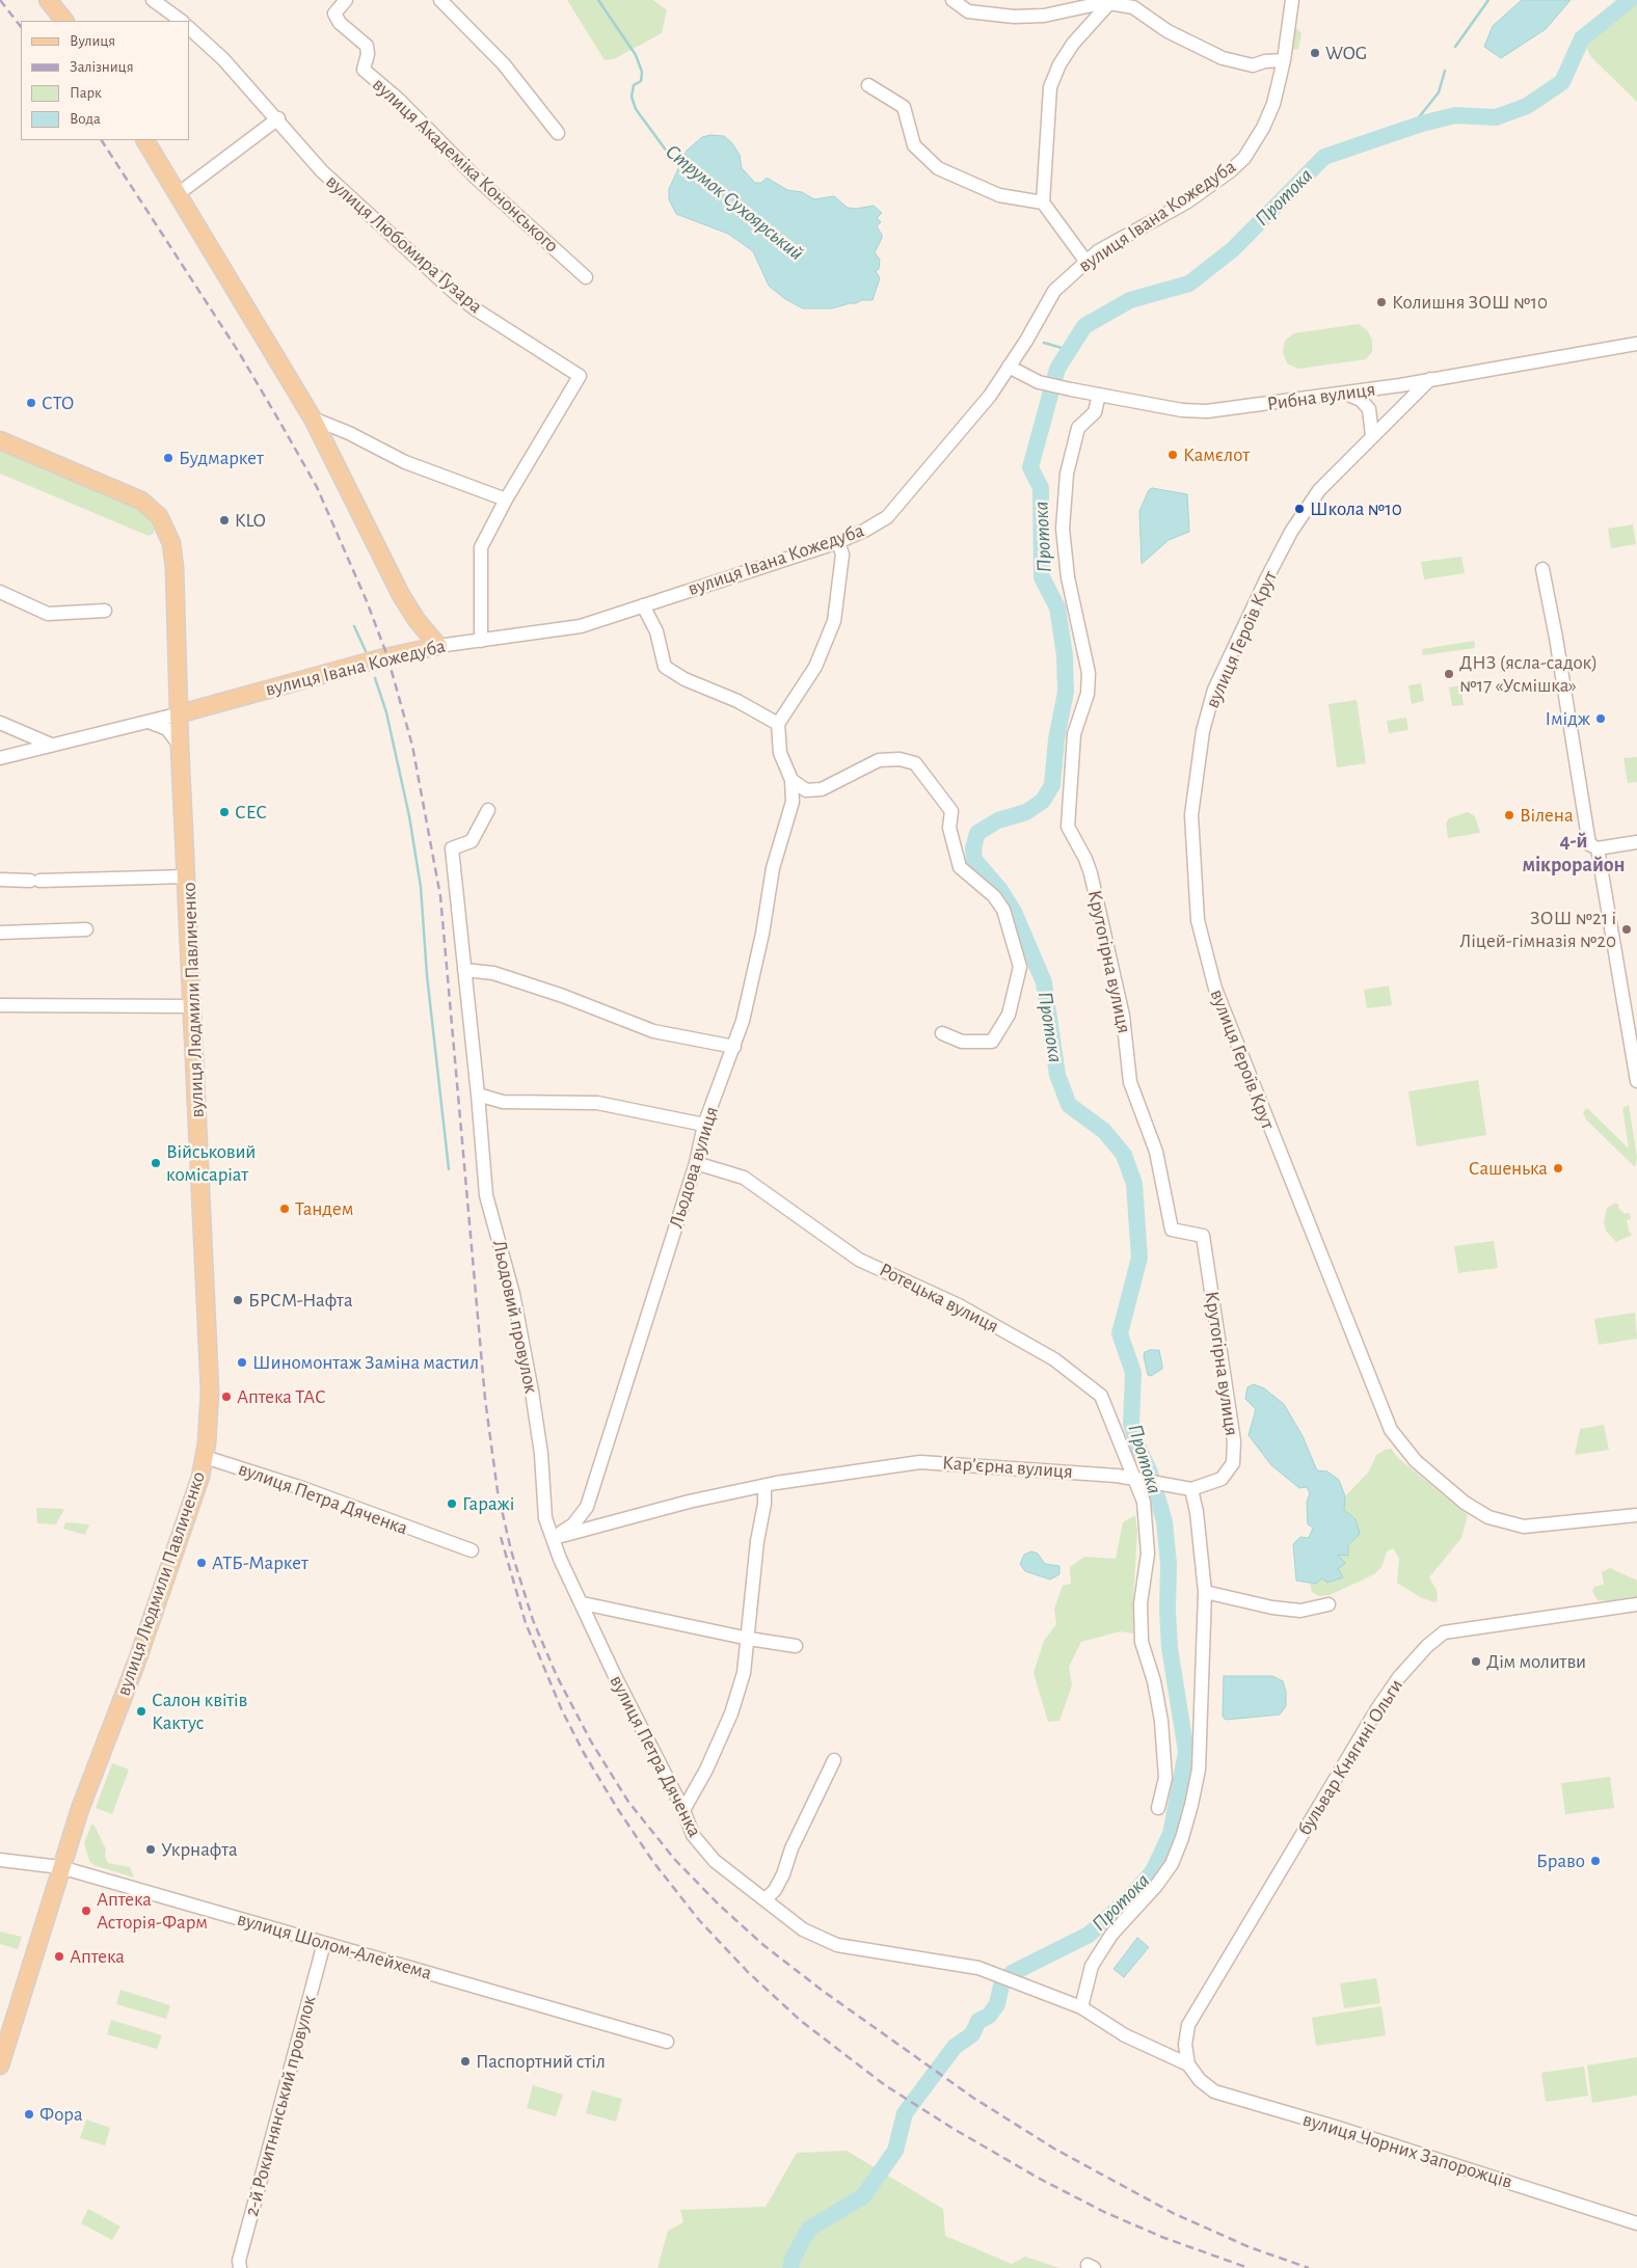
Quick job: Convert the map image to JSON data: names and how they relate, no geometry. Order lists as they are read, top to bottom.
{
  "streets": {
    "main road": ["вулиця Івана Кожедуба", "вулиця Людмили Павличенко"],
    "street": [
      "вулиця Академіка Кононського",
      "вулиця Любомира Гузара",
      "Рибна вулиця",
      "вулиця Героїв Крут",
      "Крутогірна вулиця",
      "Льодова вулиця",
      "Ротецька вулиця",
      "Льодовий провулок",
      "Карʼєрна вулиця",
      "вулиця Петра Дяченка",
      "бульвар Княгині Ольги",
      "вулиця Шолом-Алейхема",
      "2-й Рокитнянський провулок",
      "вулиця Чорних Запорожців"
    ]
  },
  "crossings": [
    ["вулиця Івана Кожедуба", "вулиця Любомира Гузара"],
    ["вулиця Івана Кожедуба", "Рибна вулиця"],
    ["вулиця Івана Кожедуба", "вулиця Людмили Павличенко"],
    ["Рибна вулиця", "вулиця Героїв Крут"],
    ["Рибна вулиця", "Крутогірна вулиця"],
    ["Крутогірна вулиця", "Карʼєрна вулиця"],
    ["вулиця Людмили Павличенко", "вулиця Петра Дяченка"],
    ["вулиця Людмили Павличенко", "вулиця Шолом-Алейхема"],
    ["Льодова вулиця", "Ротецька вулиця"],
    ["Льодова вулиця", "Льодовий провулок"],
    ["Льодова вулиця", "Карʼєрна вулиця"],
    ["Льодова вулиця", "вулиця Петра Дяченка"],
    ["Ротецька вулиця", "Карʼєрна вулиця"],
    ["Льодовий провулок", "Карʼєрна вулиця"],
    ["Льодовий провулок", "вулиця Петра Дяченка"],
    ["Карʼєрна вулиця", "вулиця Петра Дяченка"],
    ["вулиця Петра Дяченка", "бульвар Княгині Ольги"],
    ["вулиця Петра Дяченка", "вулиця Чорних Запорожців"],
    ["бульвар Княгині Ольги", "вулиця Чорних Запорожців"],
    ["вулиця Шолом-Алейхема", "2-й Рокитнянський провулок"]
  ],
  "districts": ["4-й мікрорайон"],
  "water": ["Протока", "Струмок Сухоярський"],
  "places": [
    "WOG",
    "Колишня ЗОШ №10",
    "СТО",
    "Камєлот",
    "Будмаркет",
    "Школа №10",
    "KLO",
    "ДНЗ (ясла-садок) №17 «Усмішка»",
    "Імідж",
    "СЕС",
    "Вілена",
    "ЗОШ №21 і Ліцей-гімназія №20",
    "Військовий комісаріат",
    "Сашенька",
    "Тандем",
    "БРСМ-Нафта",
    "Шиномонтаж Заміна мастил",
    "Аптека ТАС",
    "Гаражі",
    "АТБ-Маркет",
    "Дім молитви",
    "Салон квітів Кактус",
    "Укрнафта",
    "Браво",
    "Аптека Асторія-Фарм",
    "Аптека",
    "Паспортний стіл",
    "Фора"
  ],
  "legend": [
    "Вулиця",
    "Залізниця",
    "Парк",
    "Вода"
  ]
}
